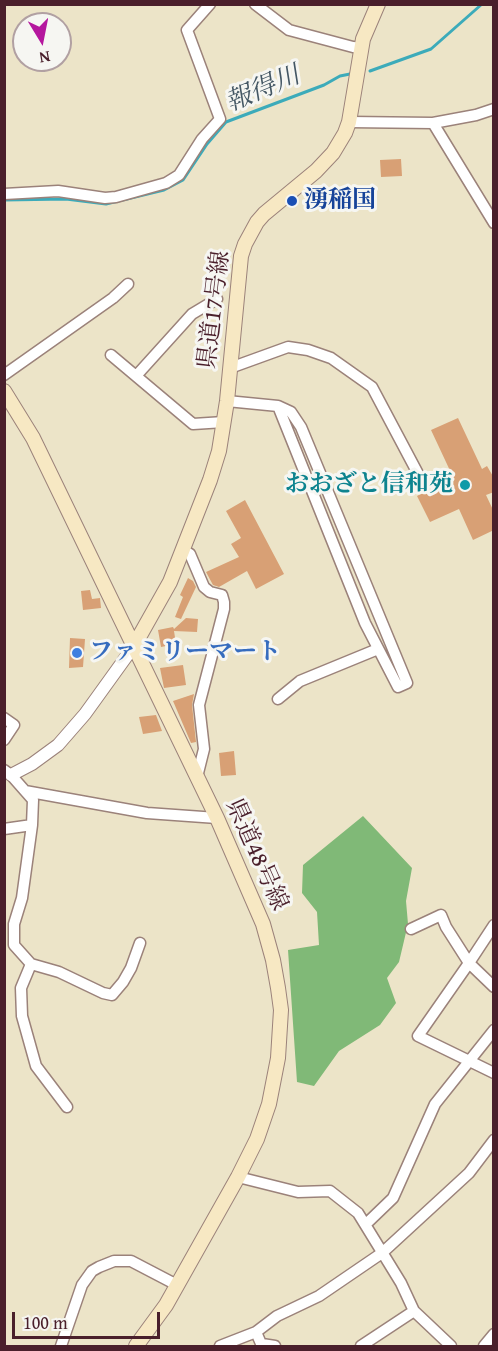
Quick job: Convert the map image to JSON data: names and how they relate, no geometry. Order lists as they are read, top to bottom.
{
  "streets": {
    "main road": ["県道17号線", "県道48号線"]
  },
  "crossings": [
    ["県道17号線", "県道48号線"]
  ],
  "water": ["報得川"],
  "places": ["湧稲国", "おおざと信和苑", "ファミリーマート"],
  "scale_bar": "100 m",
  "north": "bottom"
}
